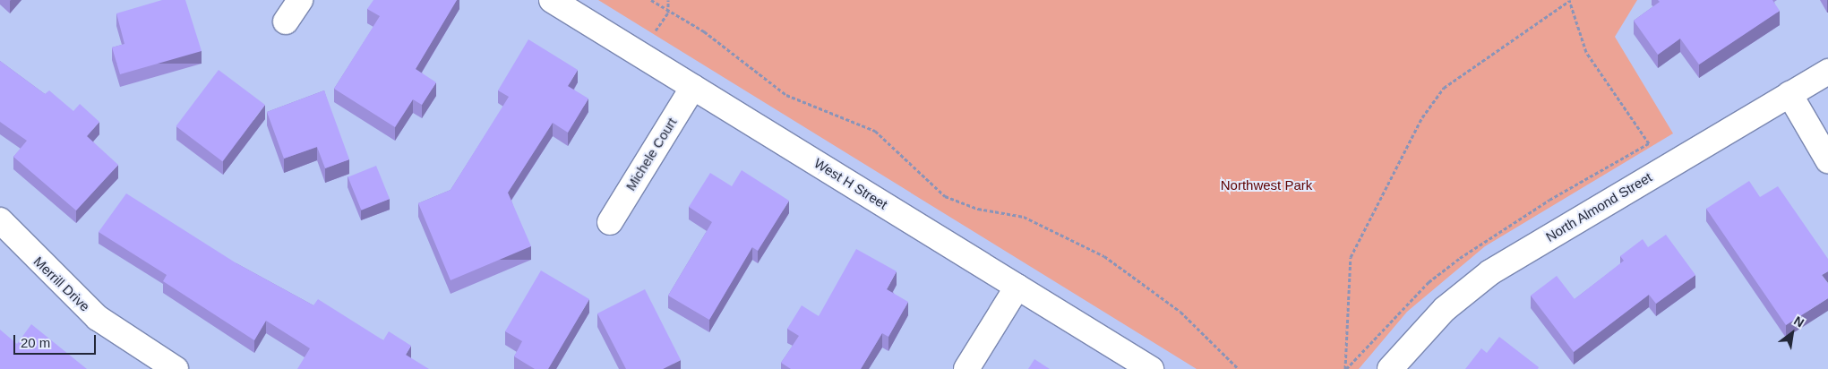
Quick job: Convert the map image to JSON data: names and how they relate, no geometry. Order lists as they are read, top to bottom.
{
  "streets": {
    "street": [
      "Michele Court",
      "West H Street",
      "North Almond Street",
      "Merrill Drive"
    ]
  },
  "crossings": [
    ["Michele Court", "West H Street"]
  ],
  "parks": ["Northwest Park"],
  "scale_bar": "20 m",
  "north": "top right"
}
